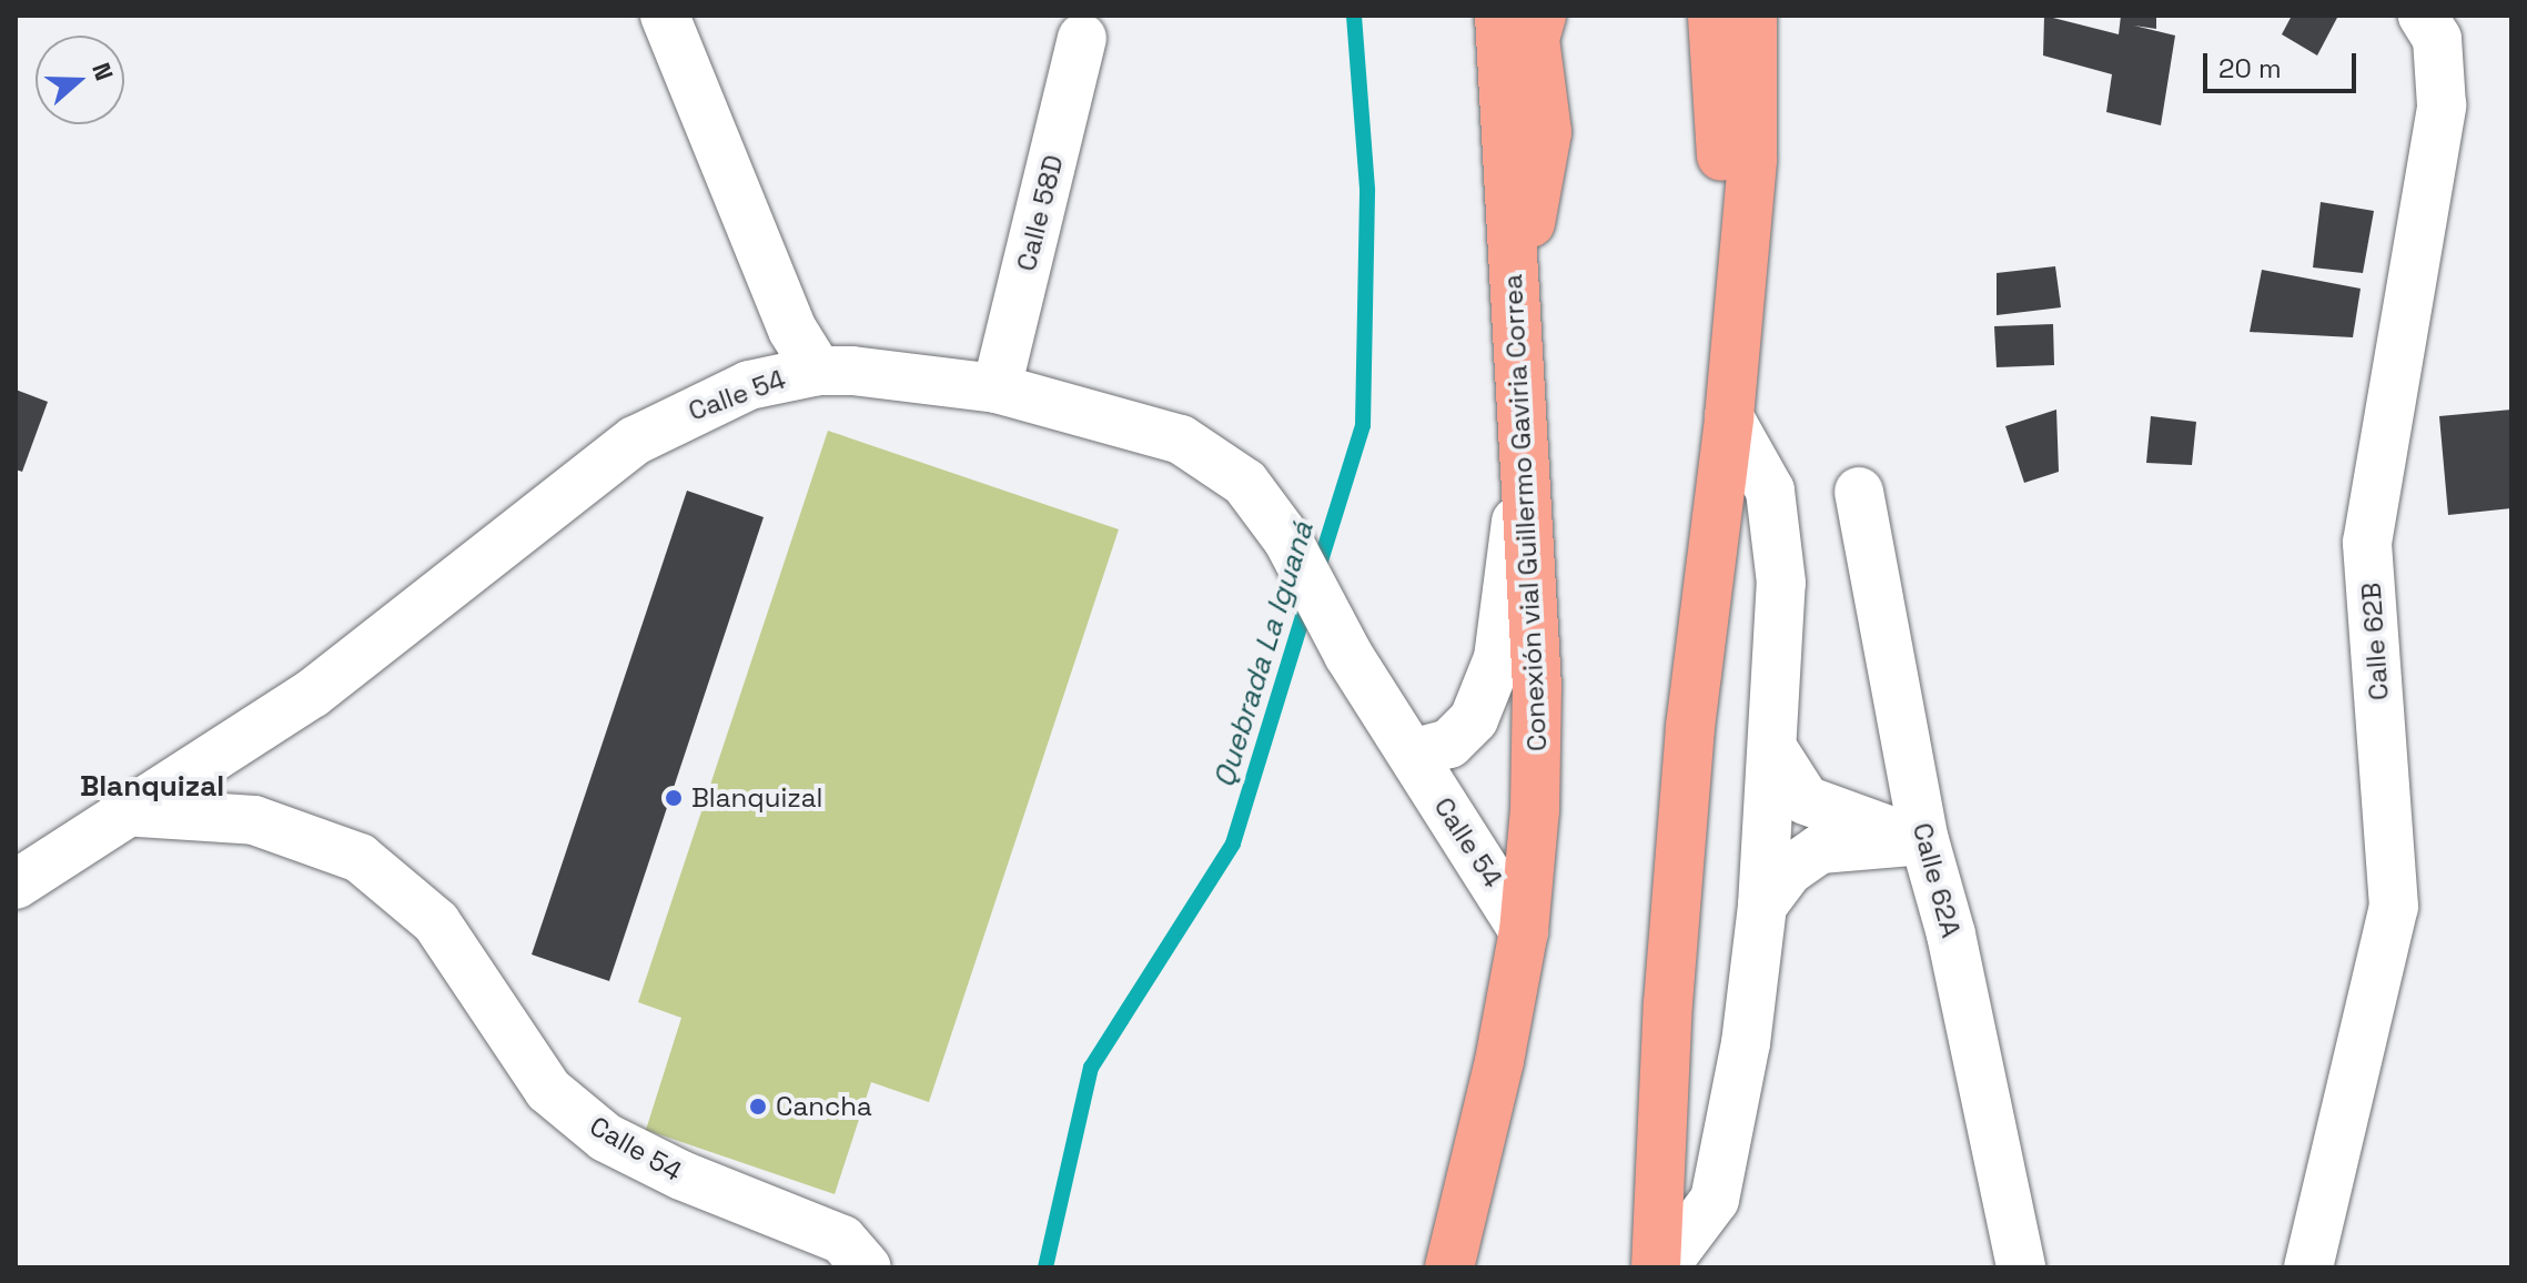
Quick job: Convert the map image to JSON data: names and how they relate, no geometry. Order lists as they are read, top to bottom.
{
  "streets": {
    "highway": ["Conexión vial Guillermo Gaviria Correa"],
    "street": [
      "Calle 58D",
      "Calle 54",
      "Calle 62B",
      "Calle 62A"
    ]
  },
  "crossings": [
    ["Calle 58D", "Calle 54"],
    ["Calle 54", "Conexión vial Guillermo Gaviria Correa"]
  ],
  "districts": ["Blanquizal"],
  "water": ["Quebrada La Iguaná"],
  "places": ["Blanquizal", "Cancha"],
  "scale_bar": "20 m",
  "north": "right"
}
